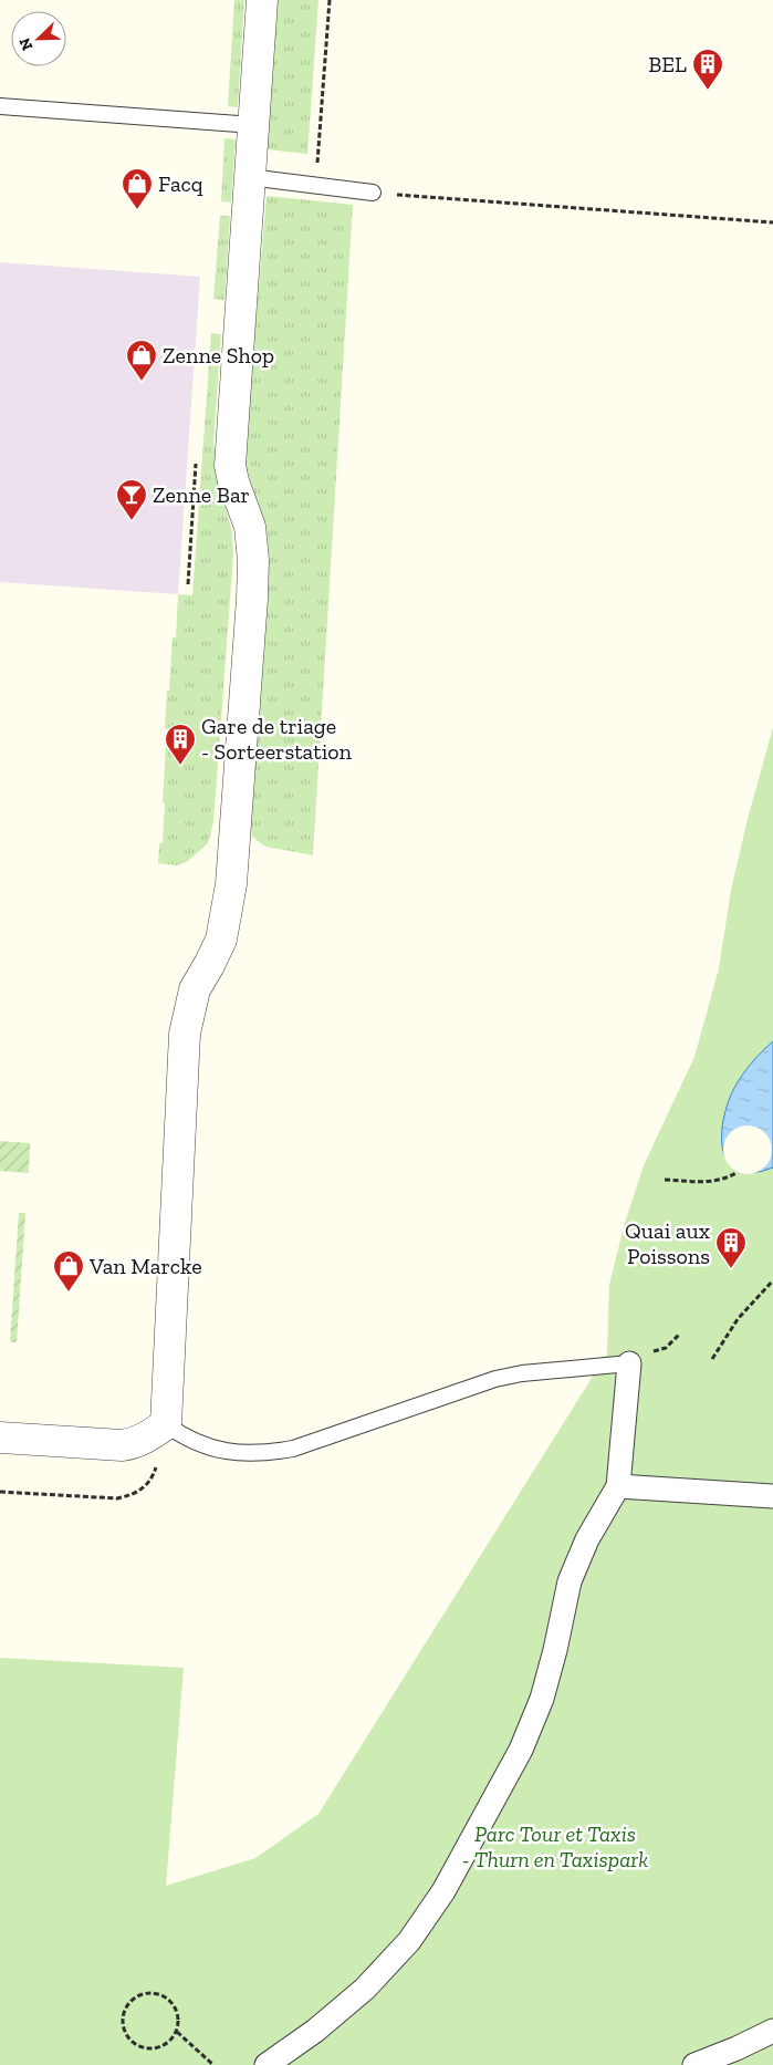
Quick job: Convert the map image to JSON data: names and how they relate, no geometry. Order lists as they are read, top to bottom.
{
  "parks": ["Parc Tour et Taxis - Thurn en Taxispark"],
  "places": {
    "building": ["BEL", "Gare de triage - Sorteerstation", "Quai aux Poissons"],
    "shop": ["Facq", "Zenne Shop", "Van Marcke"],
    "bar": ["Zenne Bar"]
  },
  "north": "bottom left"
}
